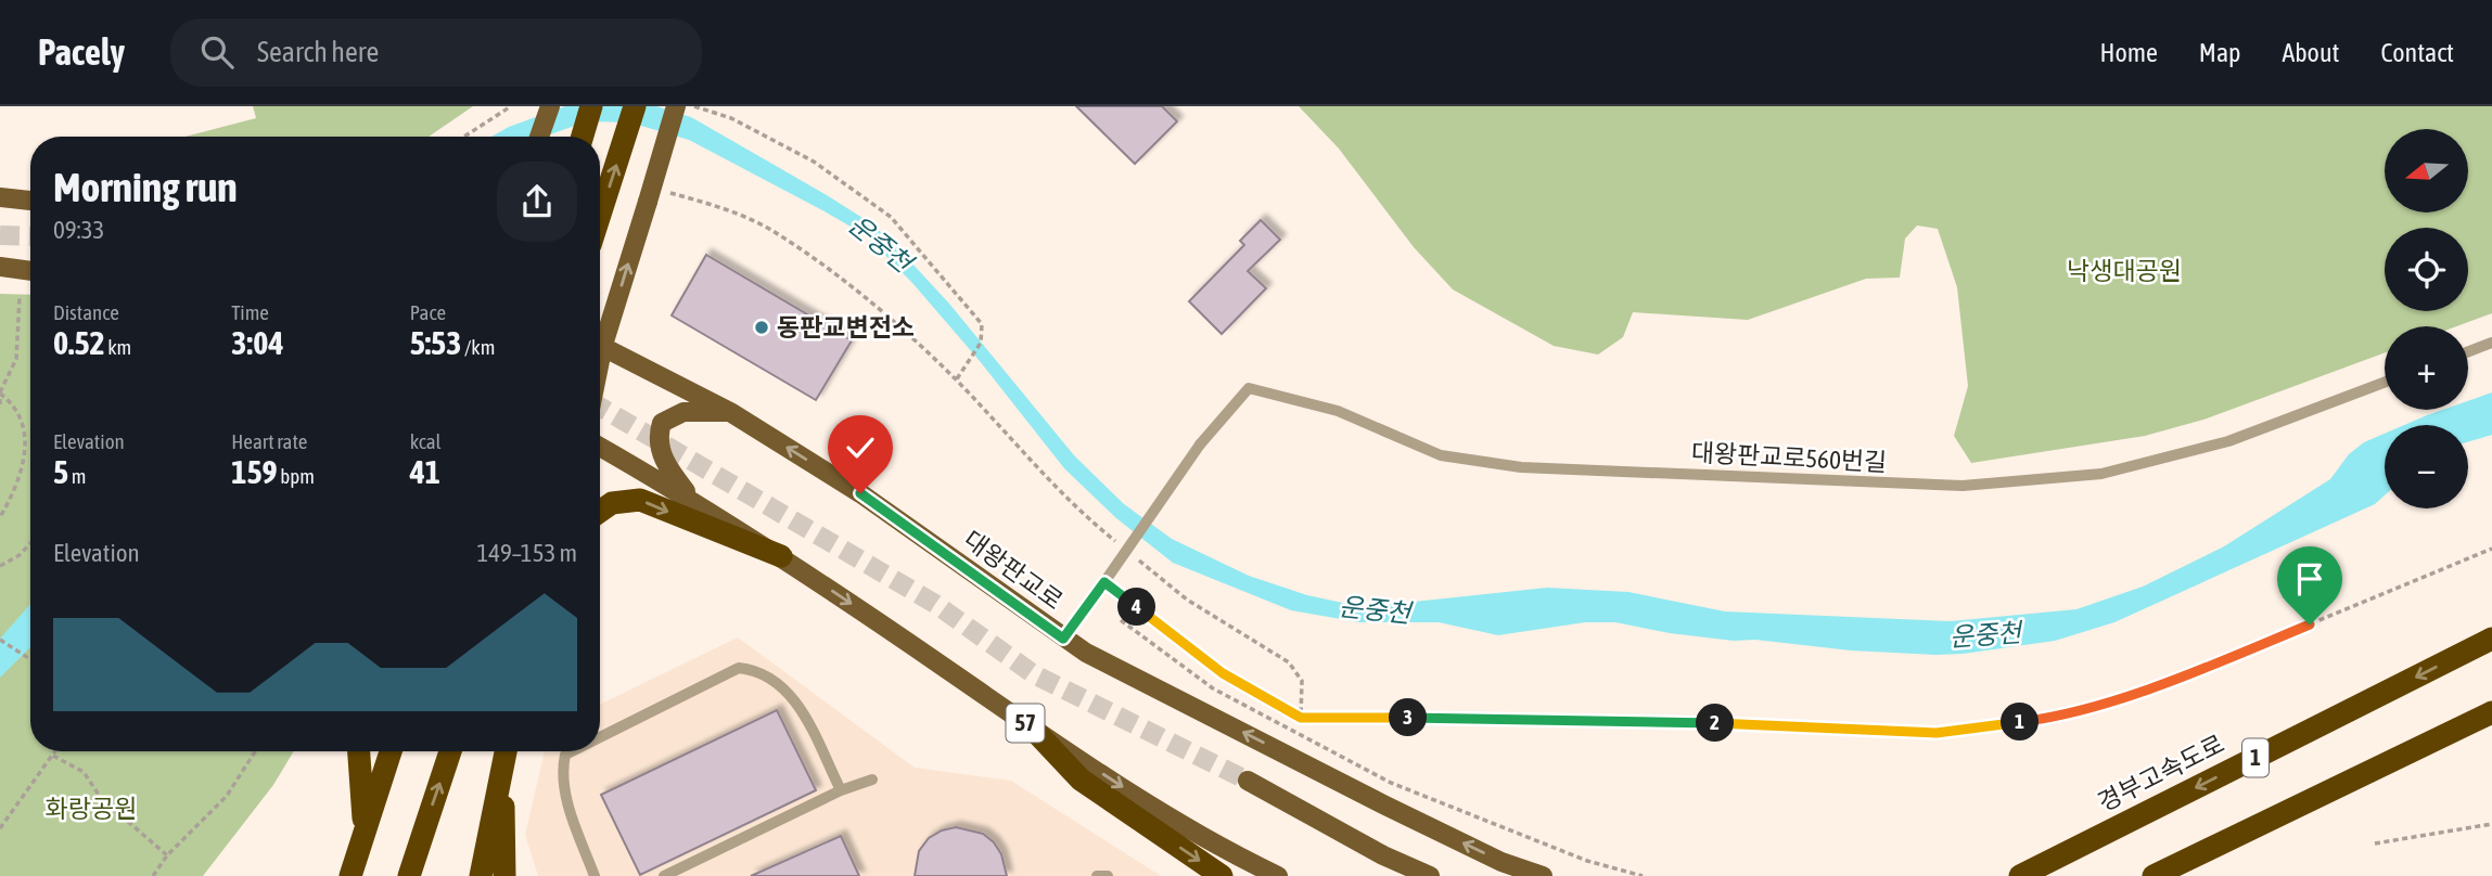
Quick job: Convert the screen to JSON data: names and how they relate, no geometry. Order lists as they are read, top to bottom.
{
  "streets": {
    "highway": ["1", "경부고속도로"],
    "main road": ["대왕판교로", "57"],
    "lane": ["대왕판교로560번길"]
  },
  "water": ["운중천"],
  "parks": ["낙생대공원", "화랑공원"],
  "places": ["동판교변전소"],
  "north": "left",
  "page": {
    "header": "Pacely",
    "search": "Search here",
    "nav": [
      "Home",
      "Map",
      "About",
      "Contact"
    ],
    "map_buttons": ["+", "−"],
    "heading": ["Morning run", "09:33"],
    "stats": [
      ["Distance", "0.52 km"],
      ["Time", "3:04"],
      ["Pace", "5:53 /km"],
      ["Elevation", "5 m"],
      ["Heart rate", "159 bpm"],
      ["kcal", "41"]
    ],
    "chart": ["Elevation", "149–153 m"],
    "pins": [
      "4",
      "3",
      "1",
      "2"
    ]
  }
}
